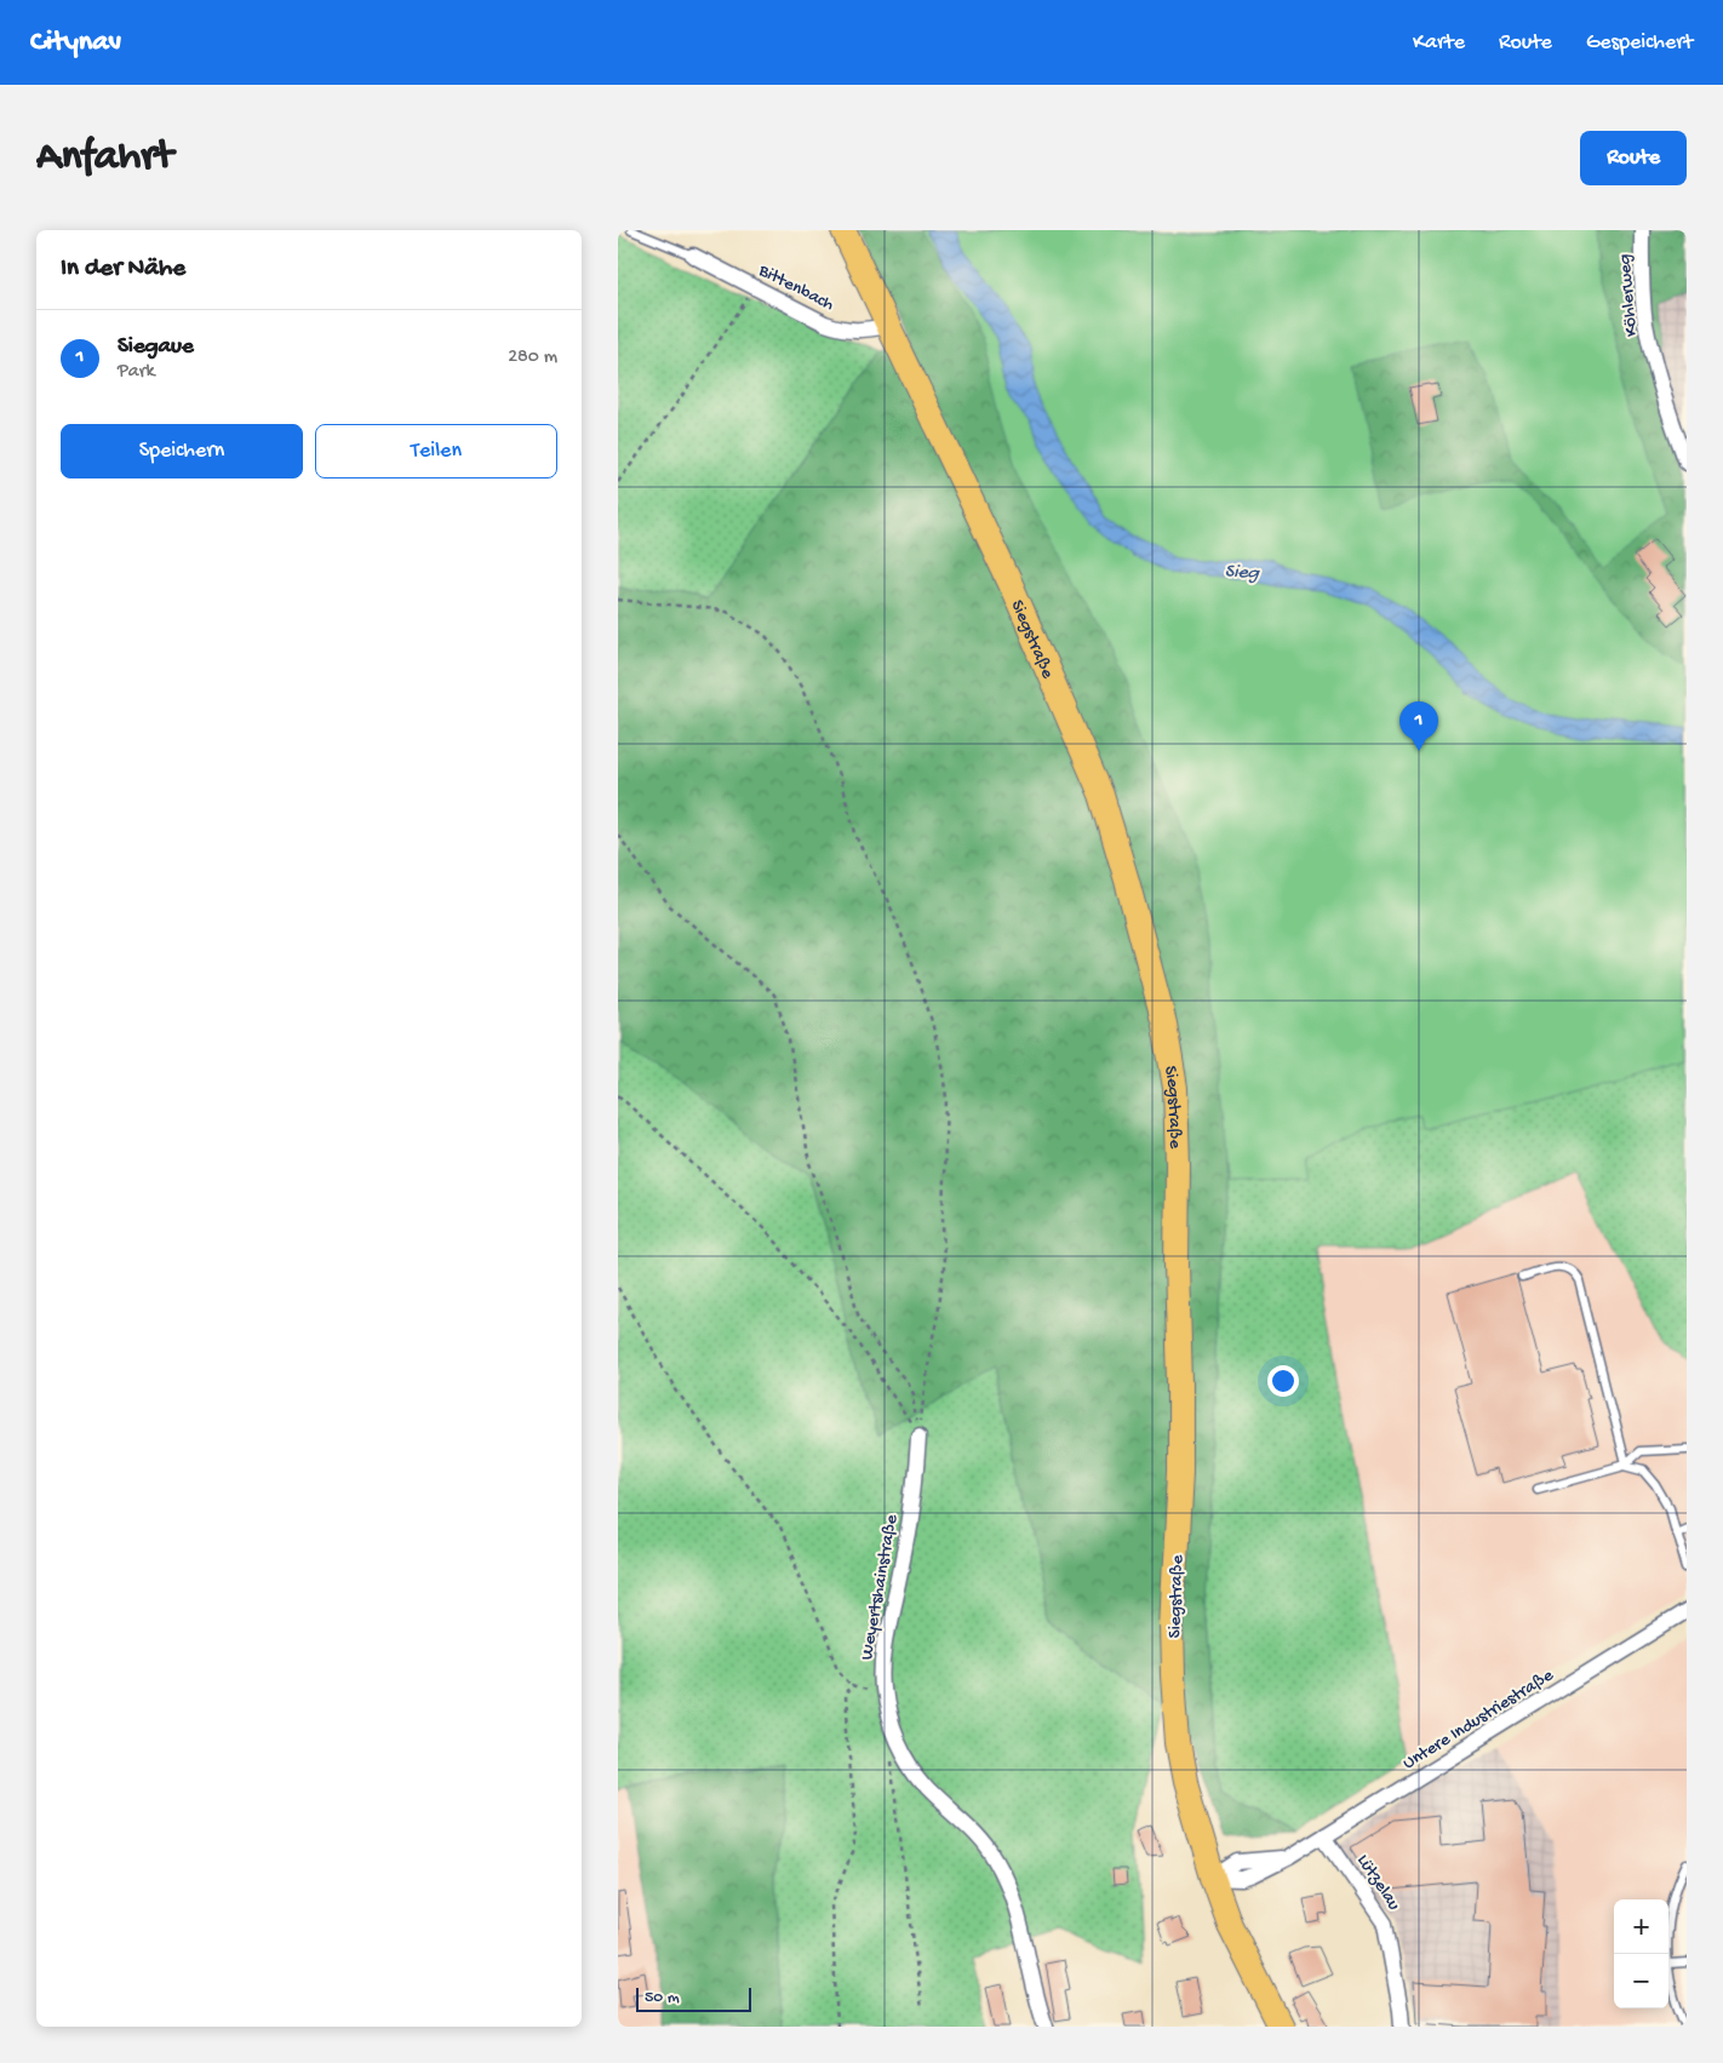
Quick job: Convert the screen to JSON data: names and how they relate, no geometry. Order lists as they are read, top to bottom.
{
  "streets": {
    "main road": ["Siegstraße"],
    "street": [
      "Bittenbach",
      "Köhlerweg",
      "Weyertshainstraße",
      "Untere Industriestraße",
      "Lützelau"
    ]
  },
  "crossings": [
    ["Bittenbach", "Siegstraße"],
    ["Siegstraße", "Untere Industriestraße"],
    ["Untere Industriestraße", "Lützelau"]
  ],
  "water": ["Sieg"],
  "scale_bar": "50 m",
  "page": {
    "header": "Citynav",
    "nav": ["Karte", "Route", "Gespeichert"],
    "buttons": [
      "Route",
      ["Speichern", "Teilen"]
    ],
    "title": "Anfahrt",
    "heading": "In der Nähe",
    "list": [
      {
        "mark": "1",
        "name": "Siegaue",
        "note": "Park",
        "value": "280 m"
      }
    ],
    "pins": "1",
    "map_buttons": ["+", "−"],
    "scale": "50 m"
  }
}
